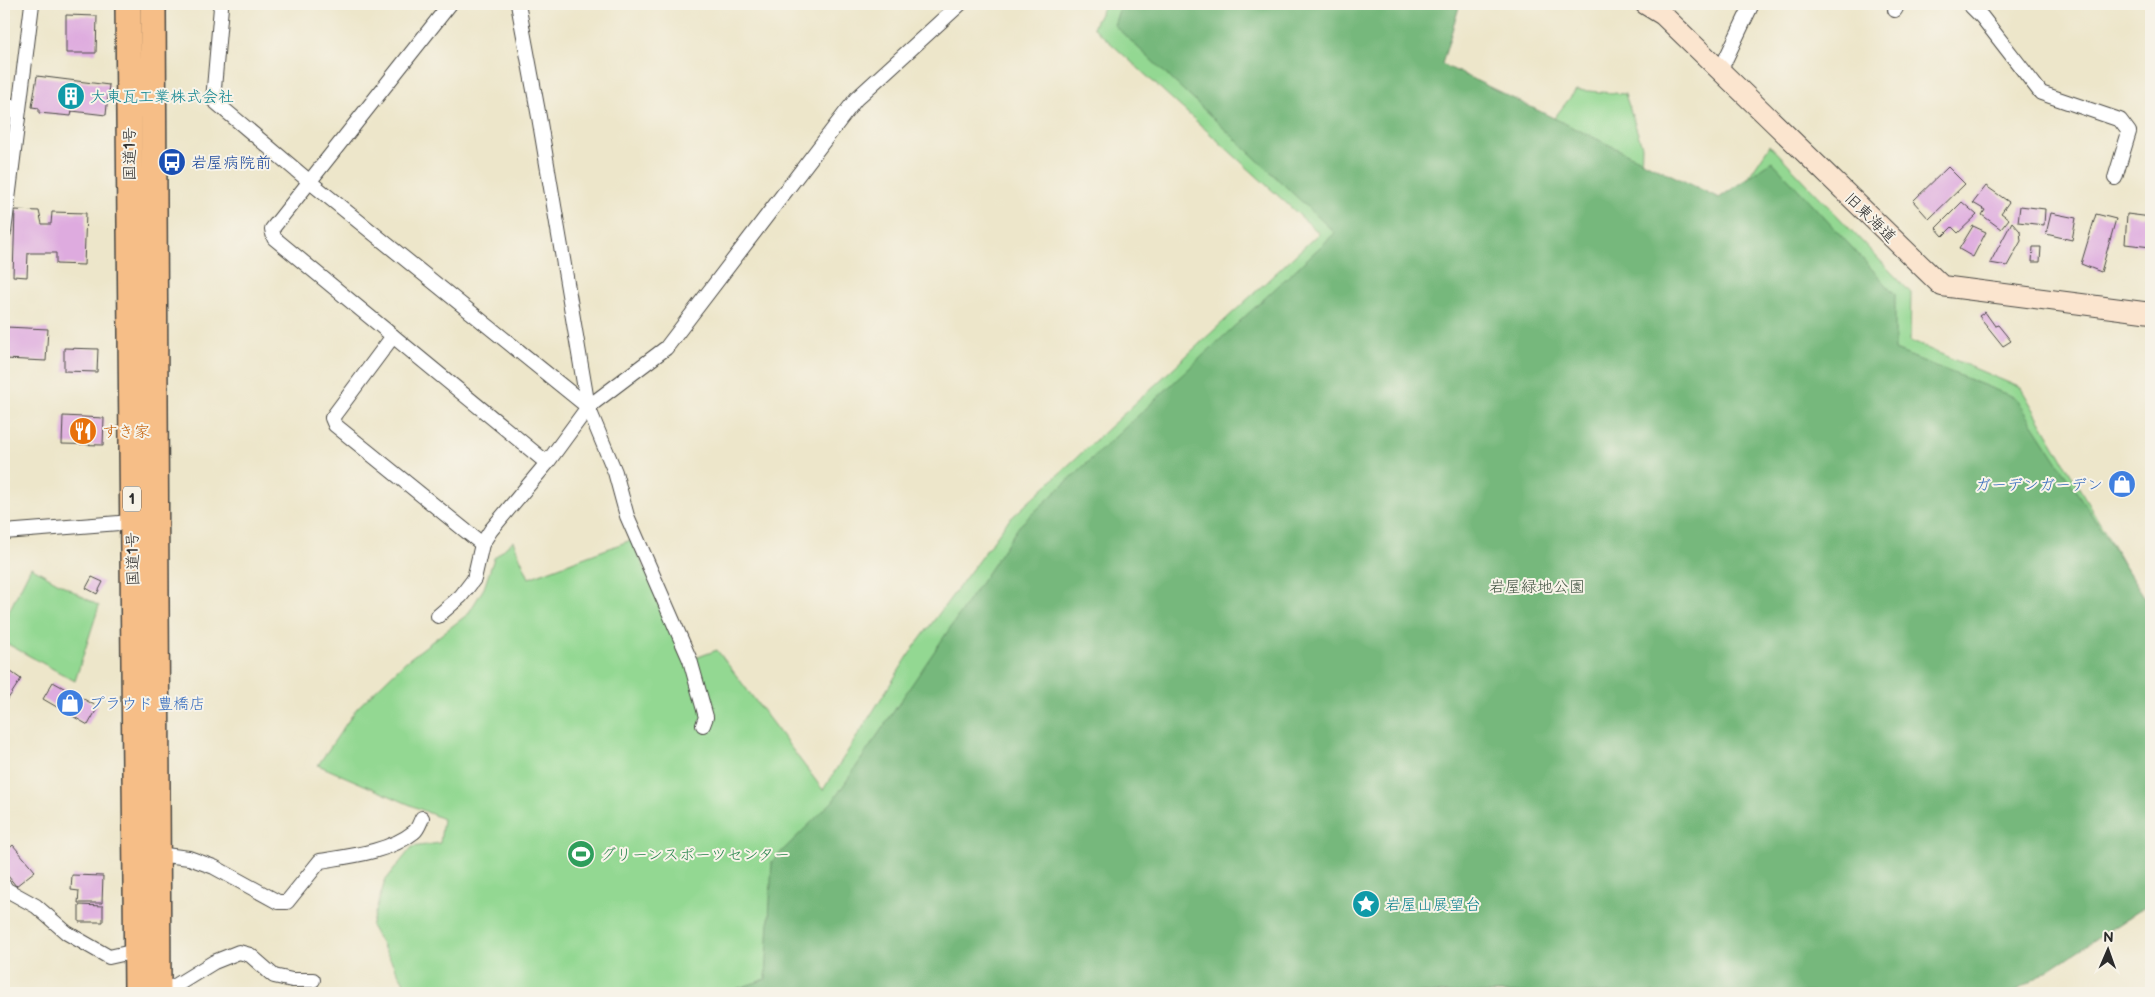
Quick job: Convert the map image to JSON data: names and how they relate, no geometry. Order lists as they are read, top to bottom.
{
  "streets": {
    "highway": ["国道1号", "1"],
    "street": ["旧東海道"]
  },
  "parks": ["岩屋緑地公園"],
  "places": {
    "building": ["大東瓦工業株式会社"],
    "bus stop": ["岩屋病院前"],
    "restaurant": ["すき家"],
    "shop": ["ガーデンガーデン", "プラウド 豊橋店"],
    "sports": ["グリーンスポーツセンター"],
    "place": ["岩屋山展望台"]
  },
  "north": "top"
}
